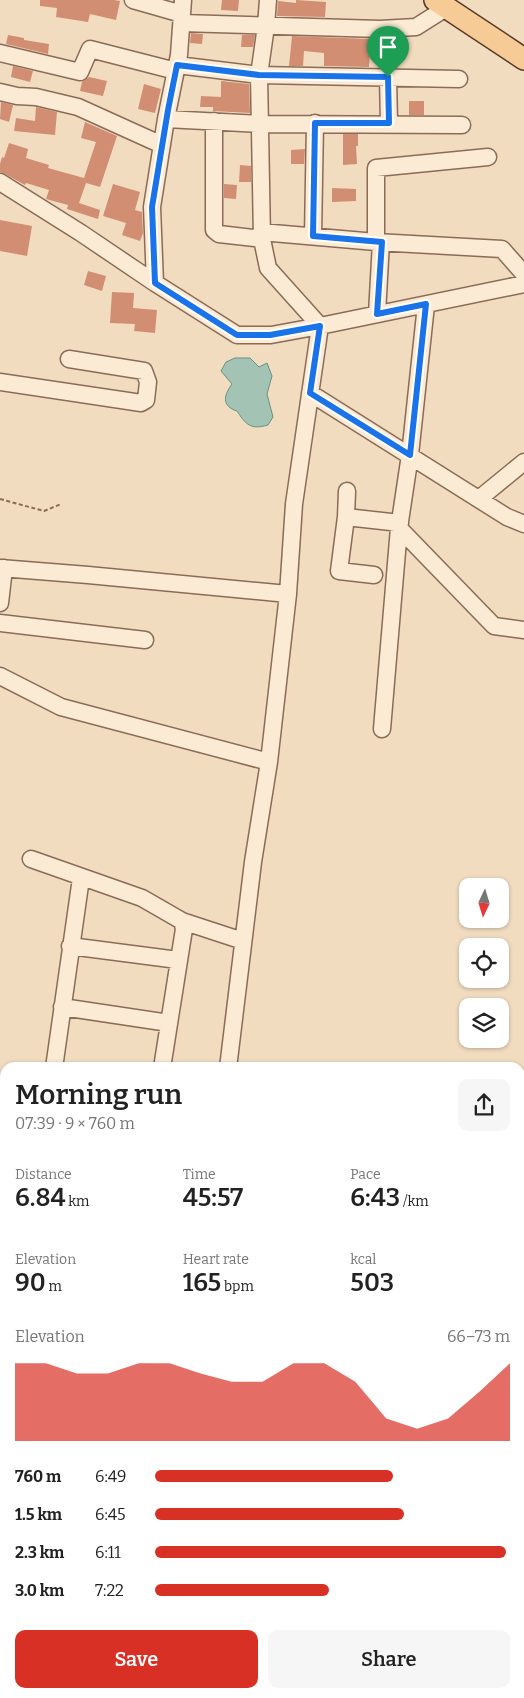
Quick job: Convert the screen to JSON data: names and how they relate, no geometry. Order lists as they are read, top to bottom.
{
  "north": "bottom",
  "page": {
    "heading": ["Morning run", "07:39 · 9 × 760 m"],
    "stats": [
      ["Distance", "6.84 km"],
      ["Time", "45:57"],
      ["Pace", "6:43 /km"],
      ["Elevation", "90 m"],
      ["Heart rate", "165 bpm"],
      ["kcal", "503"]
    ],
    "chart": ["Elevation", "66–73 m"],
    "list": [
      {
        "name": "760 m",
        "note": "6:49"
      },
      {
        "name": "1.5 km",
        "note": "6:45"
      },
      {
        "name": "2.3 km",
        "note": "6:11"
      },
      {
        "name": "3.0 km",
        "note": "7:22"
      }
    ],
    "buttons": ["Save", "Share"]
  }
}
